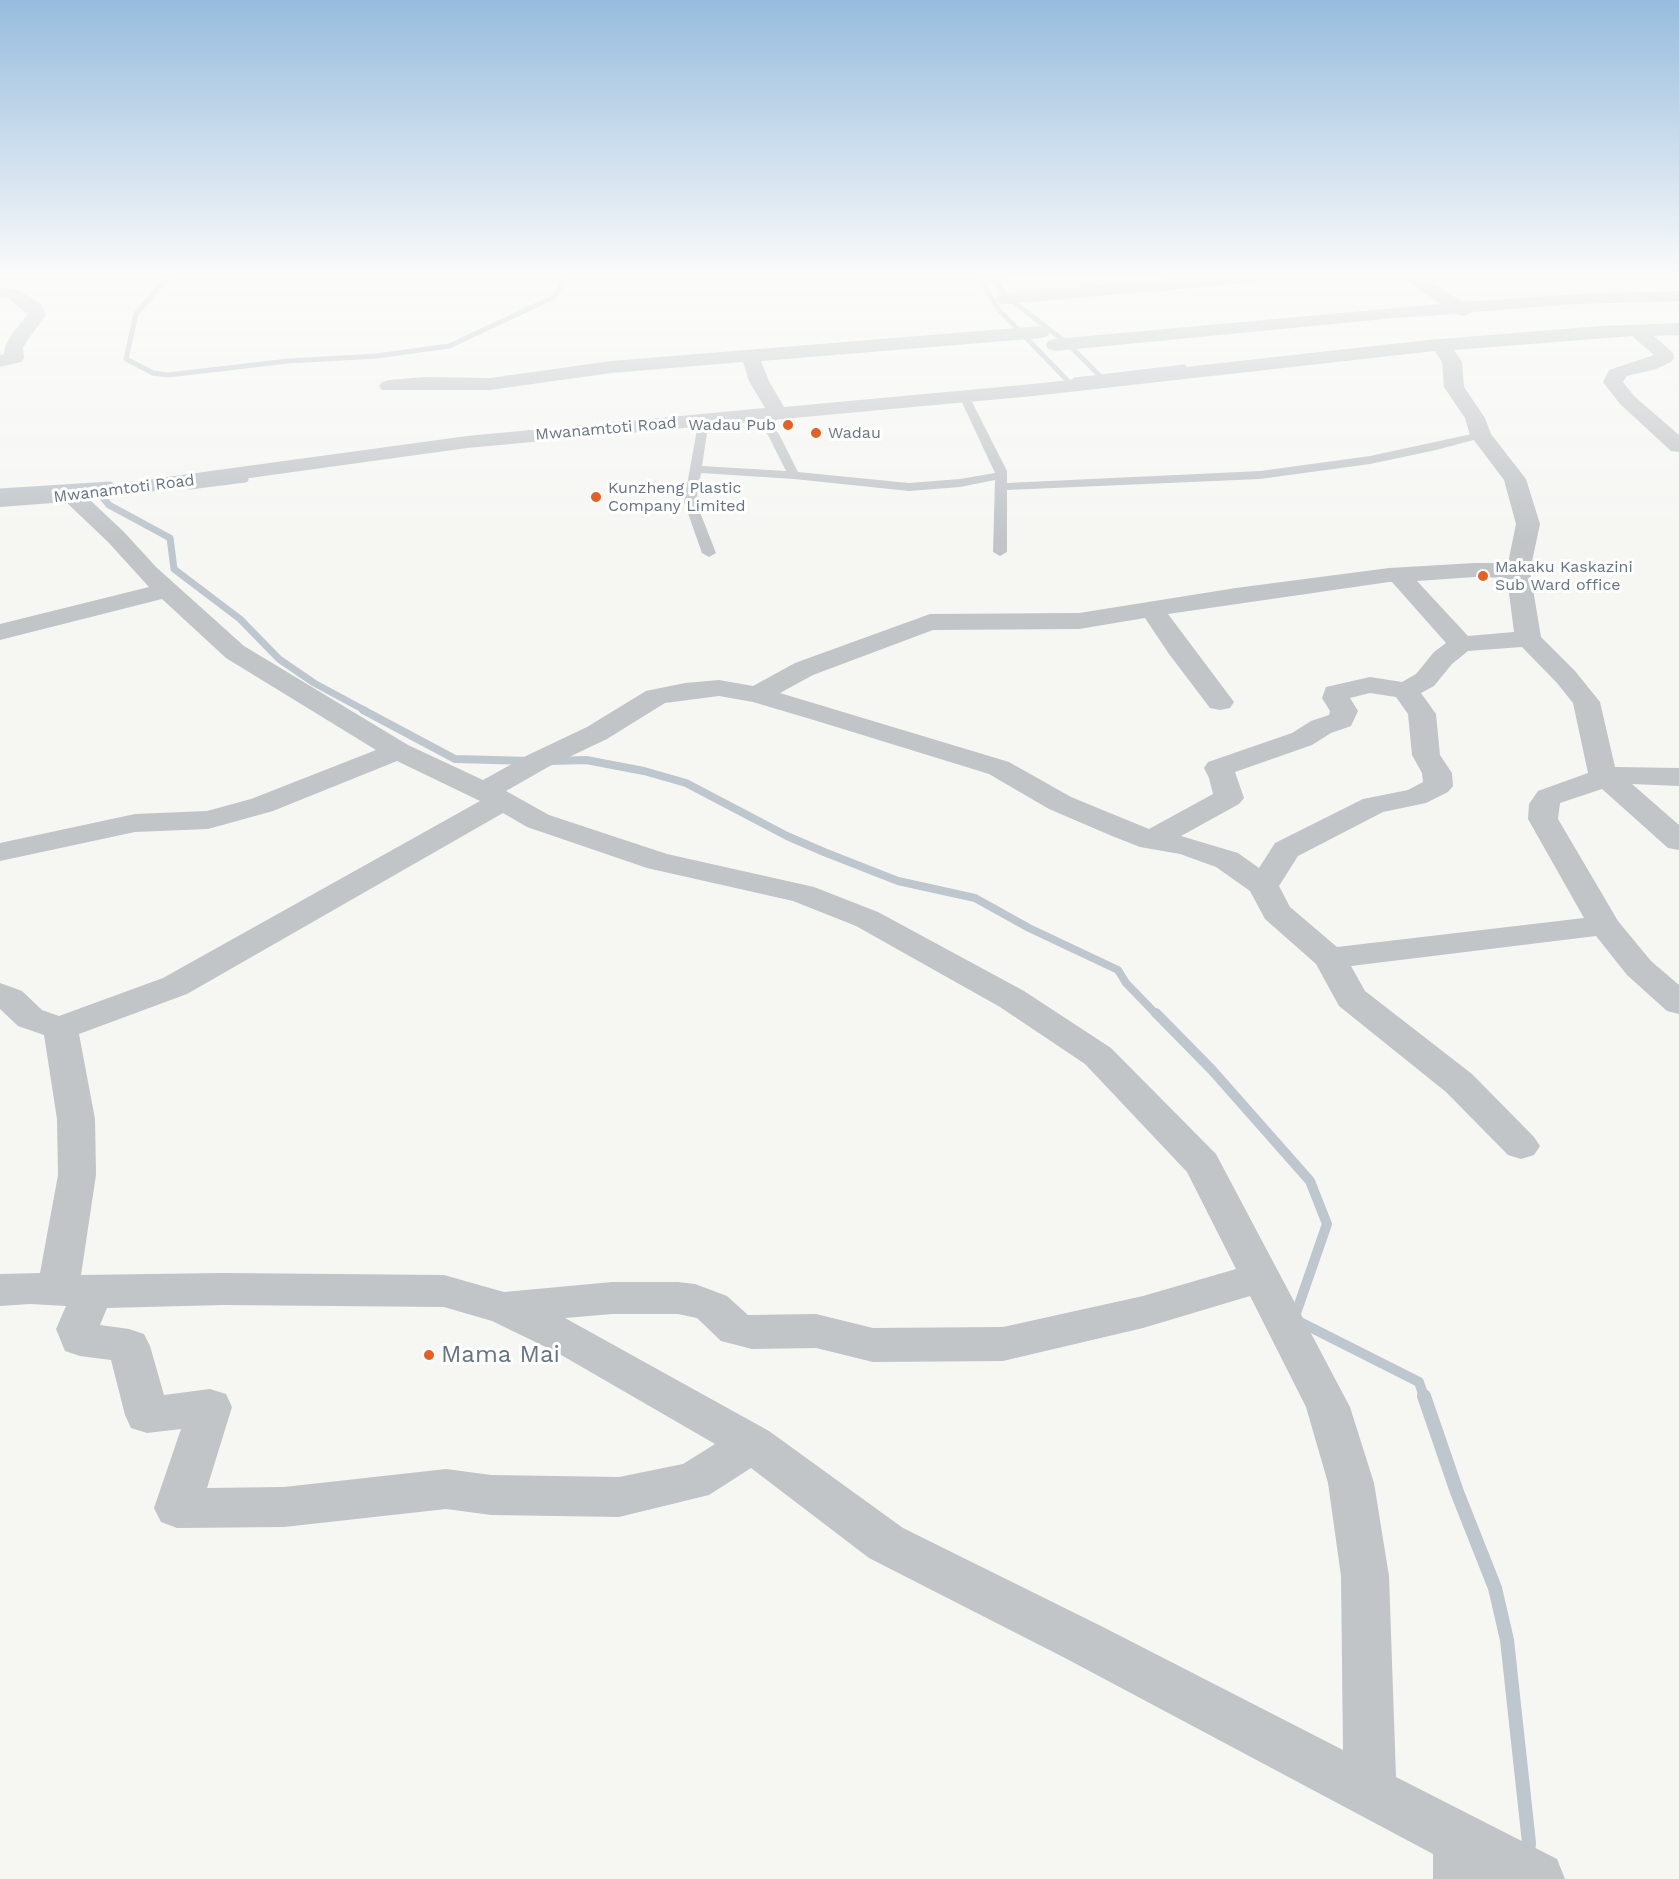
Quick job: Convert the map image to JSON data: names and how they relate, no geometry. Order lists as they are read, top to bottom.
{
  "streets": {
    "street": ["Mwanamtoti Road"]
  },
  "places": [
    "Wadau Pub",
    "Wadau",
    "Kunzheng Plastic Company Limited",
    "Makaku Kaskazini Sub Ward office",
    "Mama Mai"
  ]
}
